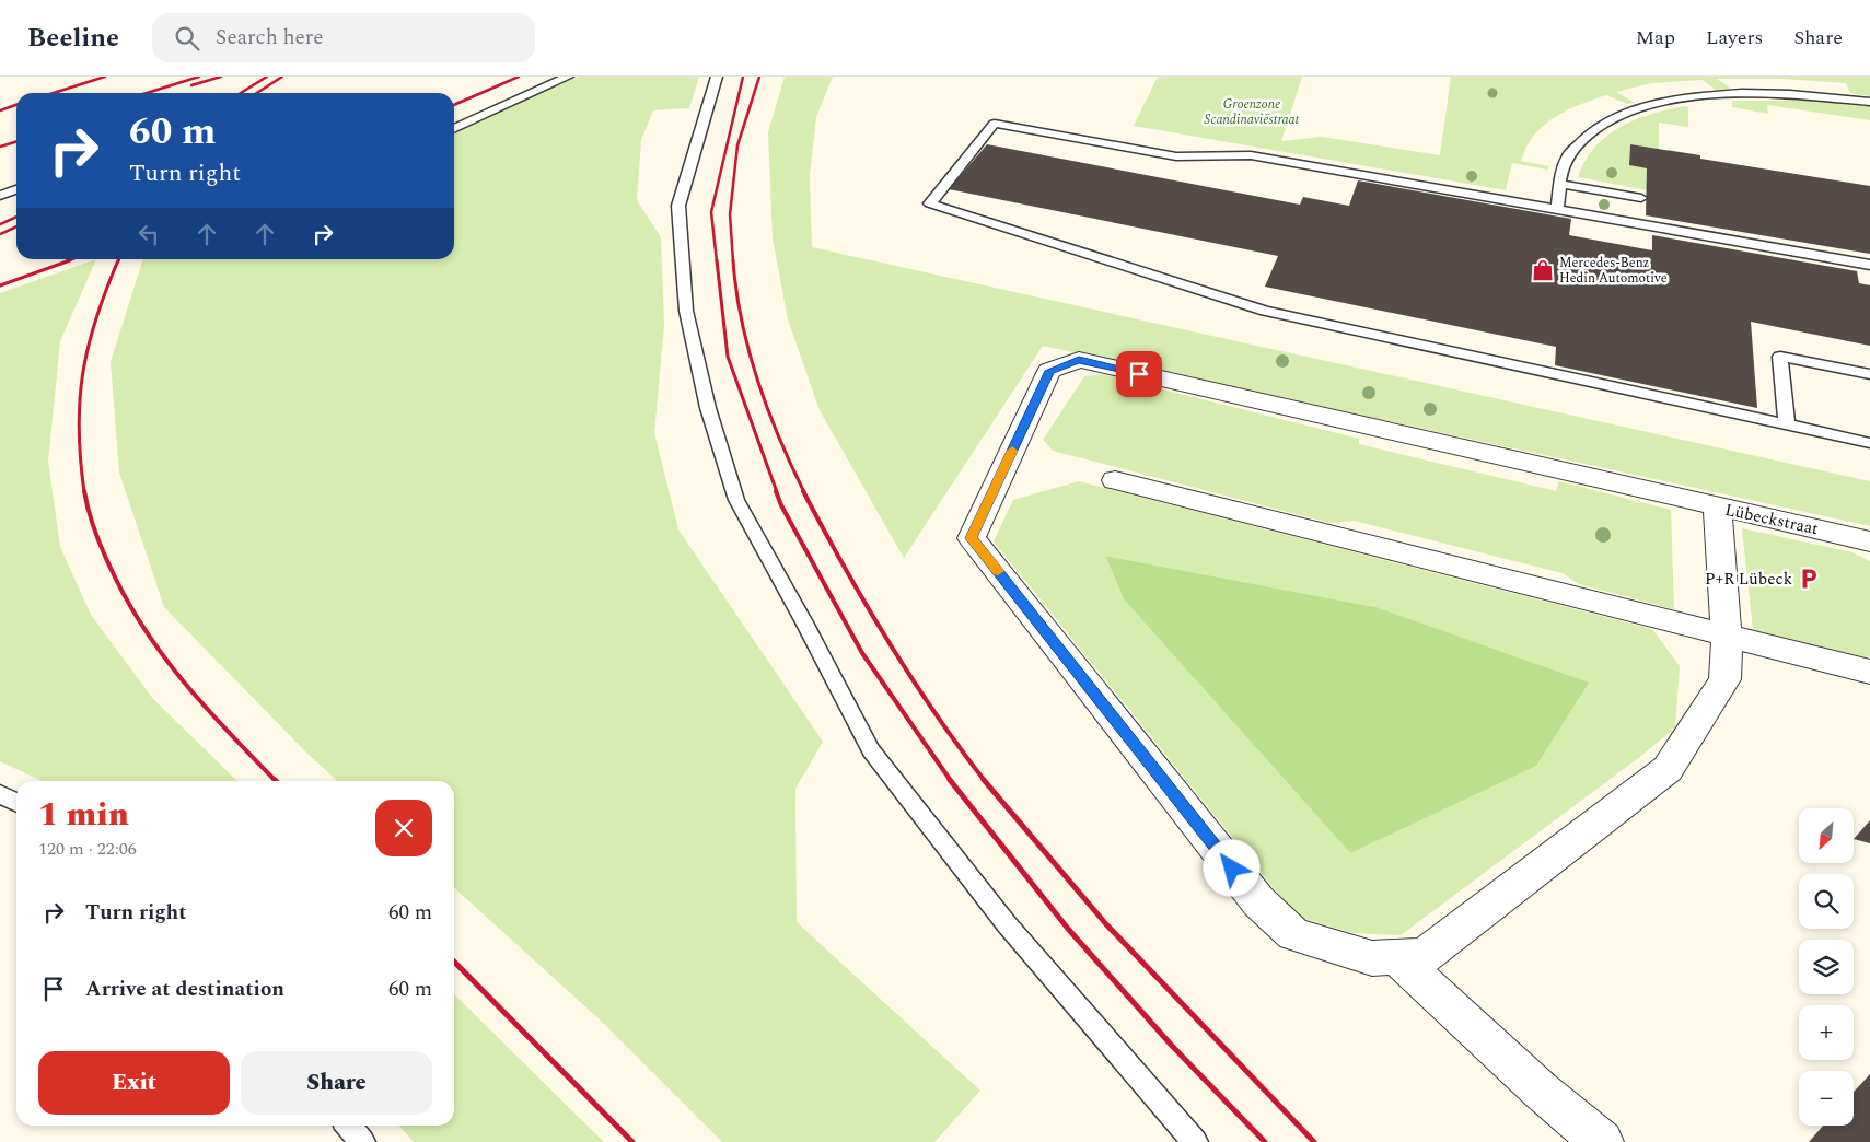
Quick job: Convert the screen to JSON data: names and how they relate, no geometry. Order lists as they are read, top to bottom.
{
  "streets": {
    "street": ["Lübeckstraat"]
  },
  "parks": ["Groenzone Scandinaviëstraat"],
  "places": {
    "shop": ["Mercedes-Benz Hedin Automotive"],
    "parking": ["P+R Lübeck"]
  },
  "north": "bottom left",
  "page": {
    "header": "Beeline",
    "search": "Search here",
    "nav": ["Map", "Layers", "Share"],
    "turn": ["60 m", "Turn right"],
    "heading": ["1 min", "120 m · 22:06"],
    "map_buttons": ["+", "−"],
    "list": [
      {
        "name": "Turn right",
        "value": "60 m"
      },
      {
        "name": "Arrive at destination",
        "value": "60 m"
      }
    ],
    "buttons": ["Exit", "Share"]
  }
}
